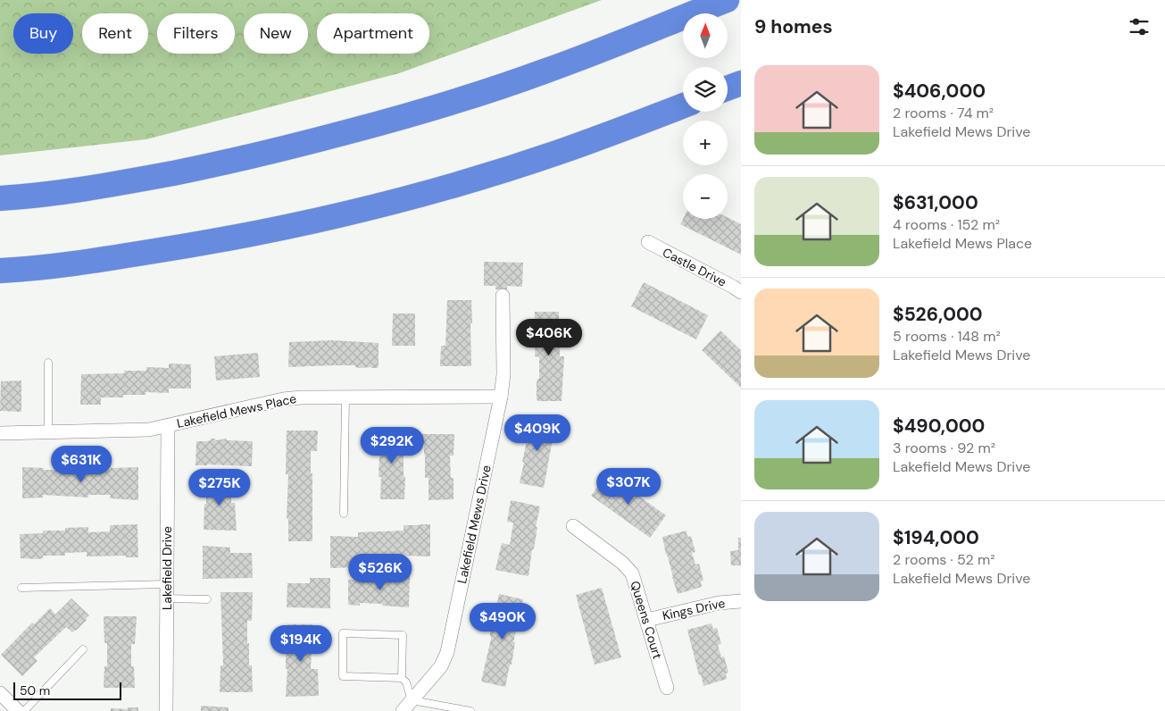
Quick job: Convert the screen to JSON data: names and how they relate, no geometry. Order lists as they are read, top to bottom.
{
  "streets": {
    "street": [
      "Castle Drive",
      "Lakefield Mews Place",
      "Lakefield Mews Drive",
      "Lakefield Drive",
      "Kings Drive",
      "Queens Court"
    ]
  },
  "crossings": [
    ["Lakefield Mews Place", "Lakefield Mews Drive"],
    ["Lakefield Mews Place", "Lakefield Drive"],
    ["Kings Drive", "Queens Court"]
  ],
  "scale_bar": "50 m",
  "north": "top",
  "page": {
    "heading": "9 homes",
    "map_buttons": ["+", "−"],
    "chip": [
      "Buy",
      "Rent",
      "Filters",
      "New",
      "Apartment"
    ],
    "list": [
      {
        "name": "$406,000",
        "note": "2 rooms · 74 m² · Lakefield Mews Drive"
      },
      {
        "name": "$631,000",
        "note": "4 rooms · 152 m² · Lakefield Mews Place"
      },
      {
        "name": "$526,000",
        "note": "5 rooms · 148 m² · Lakefield Mews Drive"
      },
      {
        "name": "$490,000",
        "note": "3 rooms · 92 m² · Lakefield Mews Drive"
      },
      {
        "name": "$194,000",
        "note": "2 rooms · 52 m² · Lakefield Mews Drive"
      }
    ],
    "price": [
      "$406K",
      "$409K",
      "$292K",
      "$631K",
      "$307K",
      "$275K",
      "$526K",
      "$490K",
      "$194K"
    ],
    "scale": "50 m"
  }
}
